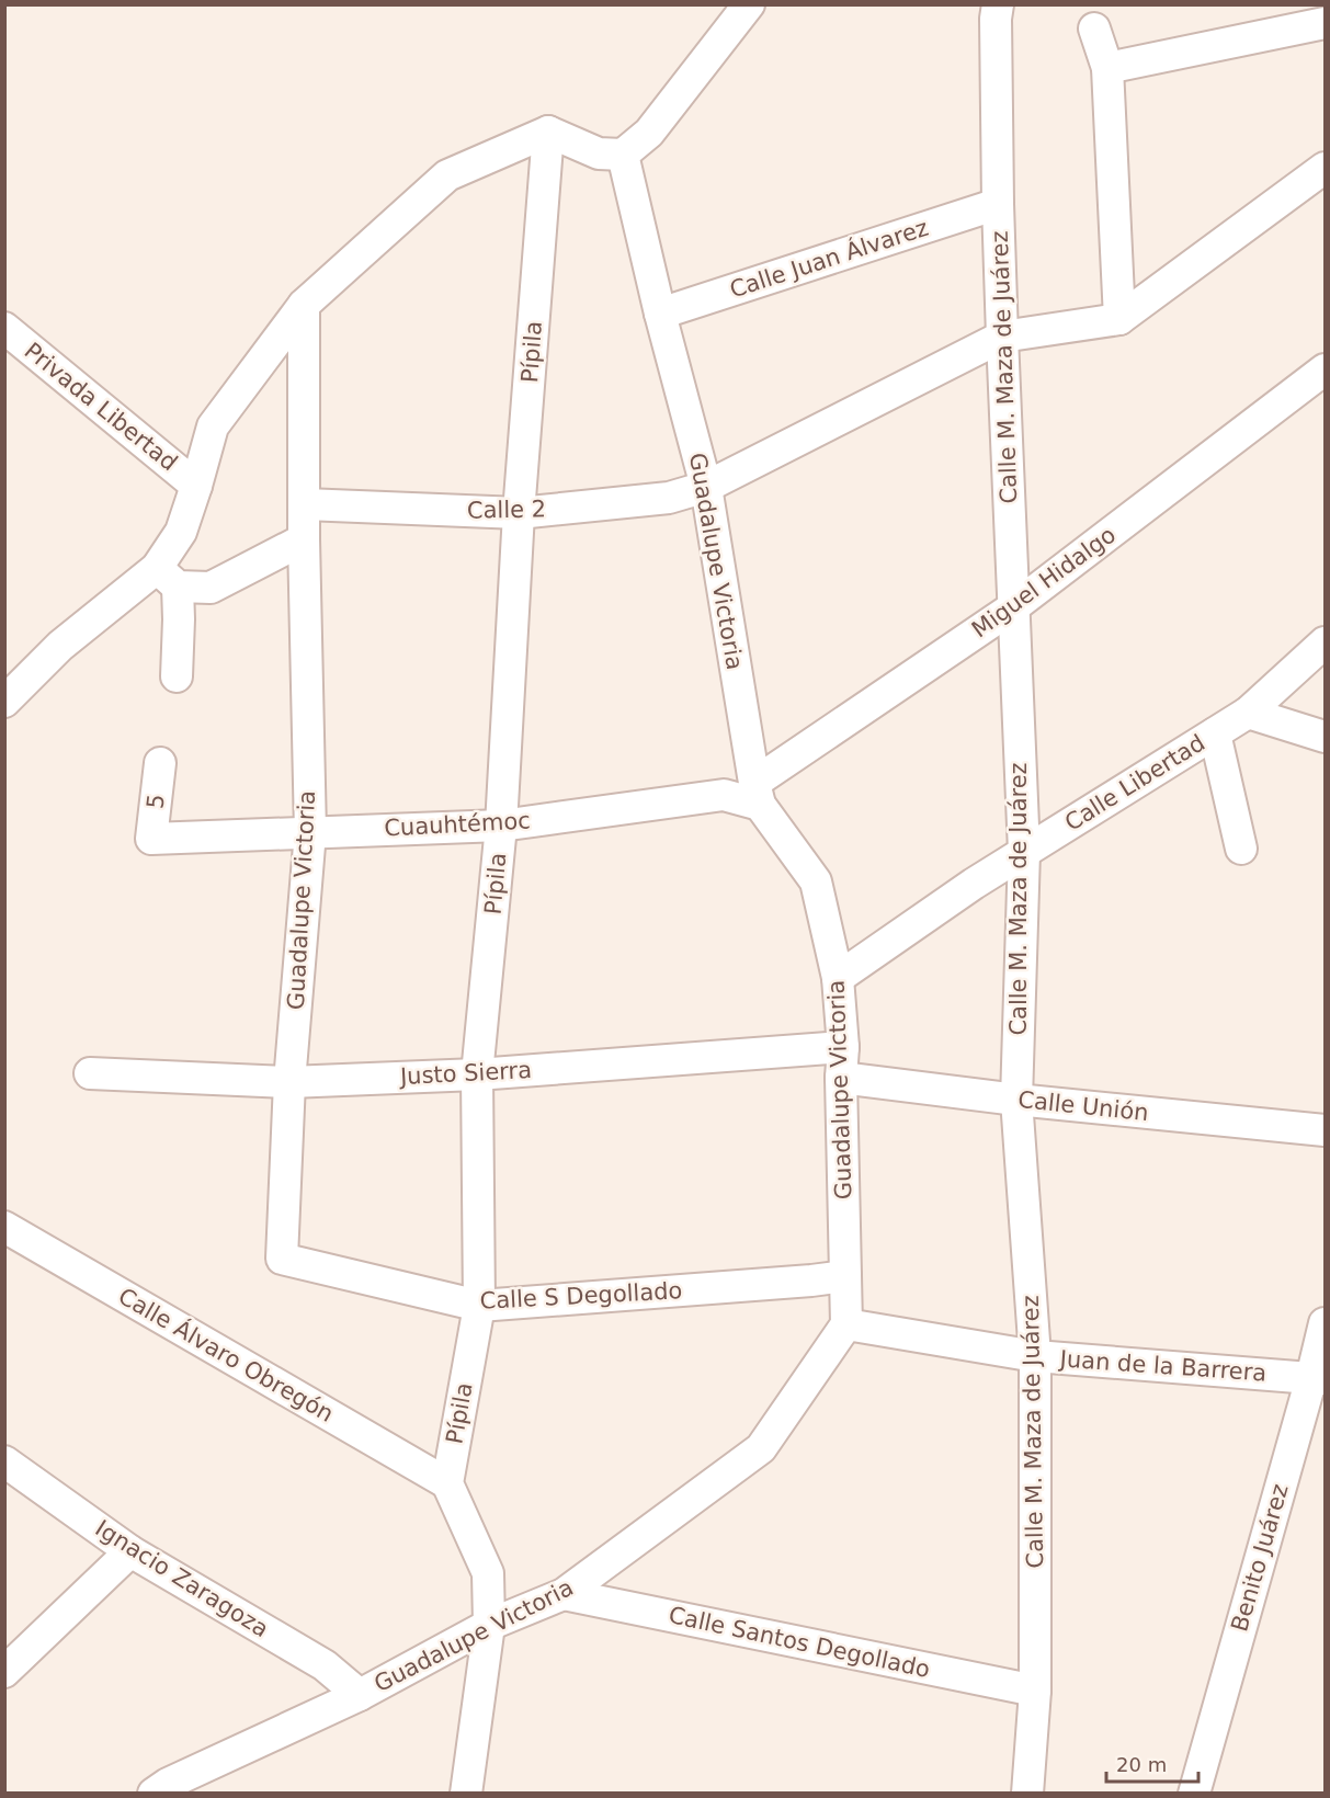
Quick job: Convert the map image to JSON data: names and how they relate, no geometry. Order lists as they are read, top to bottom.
{
  "streets": {
    "street": [
      "Calle Juan Álvarez",
      "Pípila",
      "Calle M. Maza de Juárez",
      "Privada Libertad",
      "Calle 2",
      "Guadalupe Victoria",
      "Miguel Hidalgo",
      "Calle Libertad",
      "5",
      "Cuauhtémoc",
      "Justo Sierra",
      "Calle Unión",
      "Calle S Degollado",
      "Calle Álvaro Obregón",
      "Juan de la Barrera",
      "Benito Juárez",
      "Ignacio Zaragoza",
      "Calle Santos Degollado"
    ]
  },
  "crossings": [
    ["Calle Juan Álvarez", "Calle M. Maza de Juárez"],
    ["Calle Juan Álvarez", "Guadalupe Victoria"],
    ["Pípila", "Calle 2"],
    ["Pípila", "Cuauhtémoc"],
    ["Pípila", "Justo Sierra"],
    ["Pípila", "Calle S Degollado"],
    ["Pípila", "Calle Álvaro Obregón"],
    ["Calle M. Maza de Juárez", "Calle 2"],
    ["Calle M. Maza de Juárez", "Miguel Hidalgo"],
    ["Calle M. Maza de Juárez", "Calle Libertad"],
    ["Calle M. Maza de Juárez", "Calle Unión"],
    ["Calle M. Maza de Juárez", "Juan de la Barrera"],
    ["Calle M. Maza de Juárez", "Calle Santos Degollado"],
    ["Calle 2", "Guadalupe Victoria"],
    ["Guadalupe Victoria", "Miguel Hidalgo"],
    ["Guadalupe Victoria", "Calle Libertad"],
    ["Guadalupe Victoria", "Cuauhtémoc"],
    ["Guadalupe Victoria", "Justo Sierra"],
    ["Guadalupe Victoria", "Calle Unión"],
    ["Guadalupe Victoria", "Calle S Degollado"],
    ["Guadalupe Victoria", "Juan de la Barrera"],
    ["Guadalupe Victoria", "Ignacio Zaragoza"],
    ["Guadalupe Victoria", "Calle Santos Degollado"],
    ["Miguel Hidalgo", "Cuauhtémoc"],
    ["5", "Cuauhtémoc"],
    ["Justo Sierra", "Calle Unión"],
    ["Juan de la Barrera", "Benito Juárez"]
  ],
  "scale_bar": "20 m"
}
